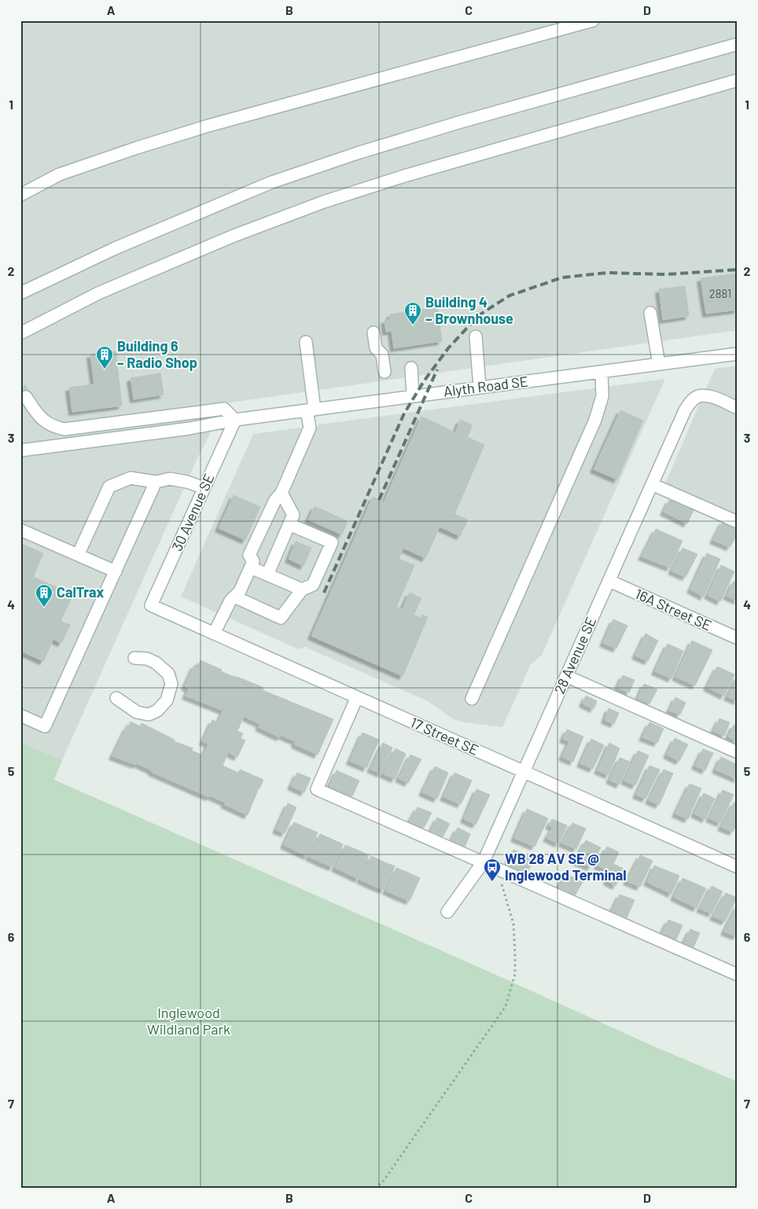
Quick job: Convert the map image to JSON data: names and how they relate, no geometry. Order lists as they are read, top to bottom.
{
  "streets": {
    "street": [
      "Alyth Road SE",
      "30 Avenue SE",
      "16A Street SE",
      "28 Avenue SE",
      "17 Street SE"
    ]
  },
  "crossings": [
    ["Alyth Road SE", "30 Avenue SE"],
    ["30 Avenue SE", "17 Street SE"],
    ["16A Street SE", "28 Avenue SE"],
    ["28 Avenue SE", "17 Street SE"]
  ],
  "parks": ["Inglewood Wildland Park"],
  "places": {
    "building": ["Building 4 – Brownhouse", "Building 6 – Radio Shop", "CalTrax"],
    "bus stop": ["WB 28 AV SE @ Inglewood Terminal"]
  },
  "house_numbers": ["2881"],
  "grid": {
    "columns": [
      "A",
      "B",
      "C",
      "D"
    ],
    "rows": [
      "1",
      "2",
      "3",
      "4",
      "5",
      "6",
      "7"
    ]
  }
}
